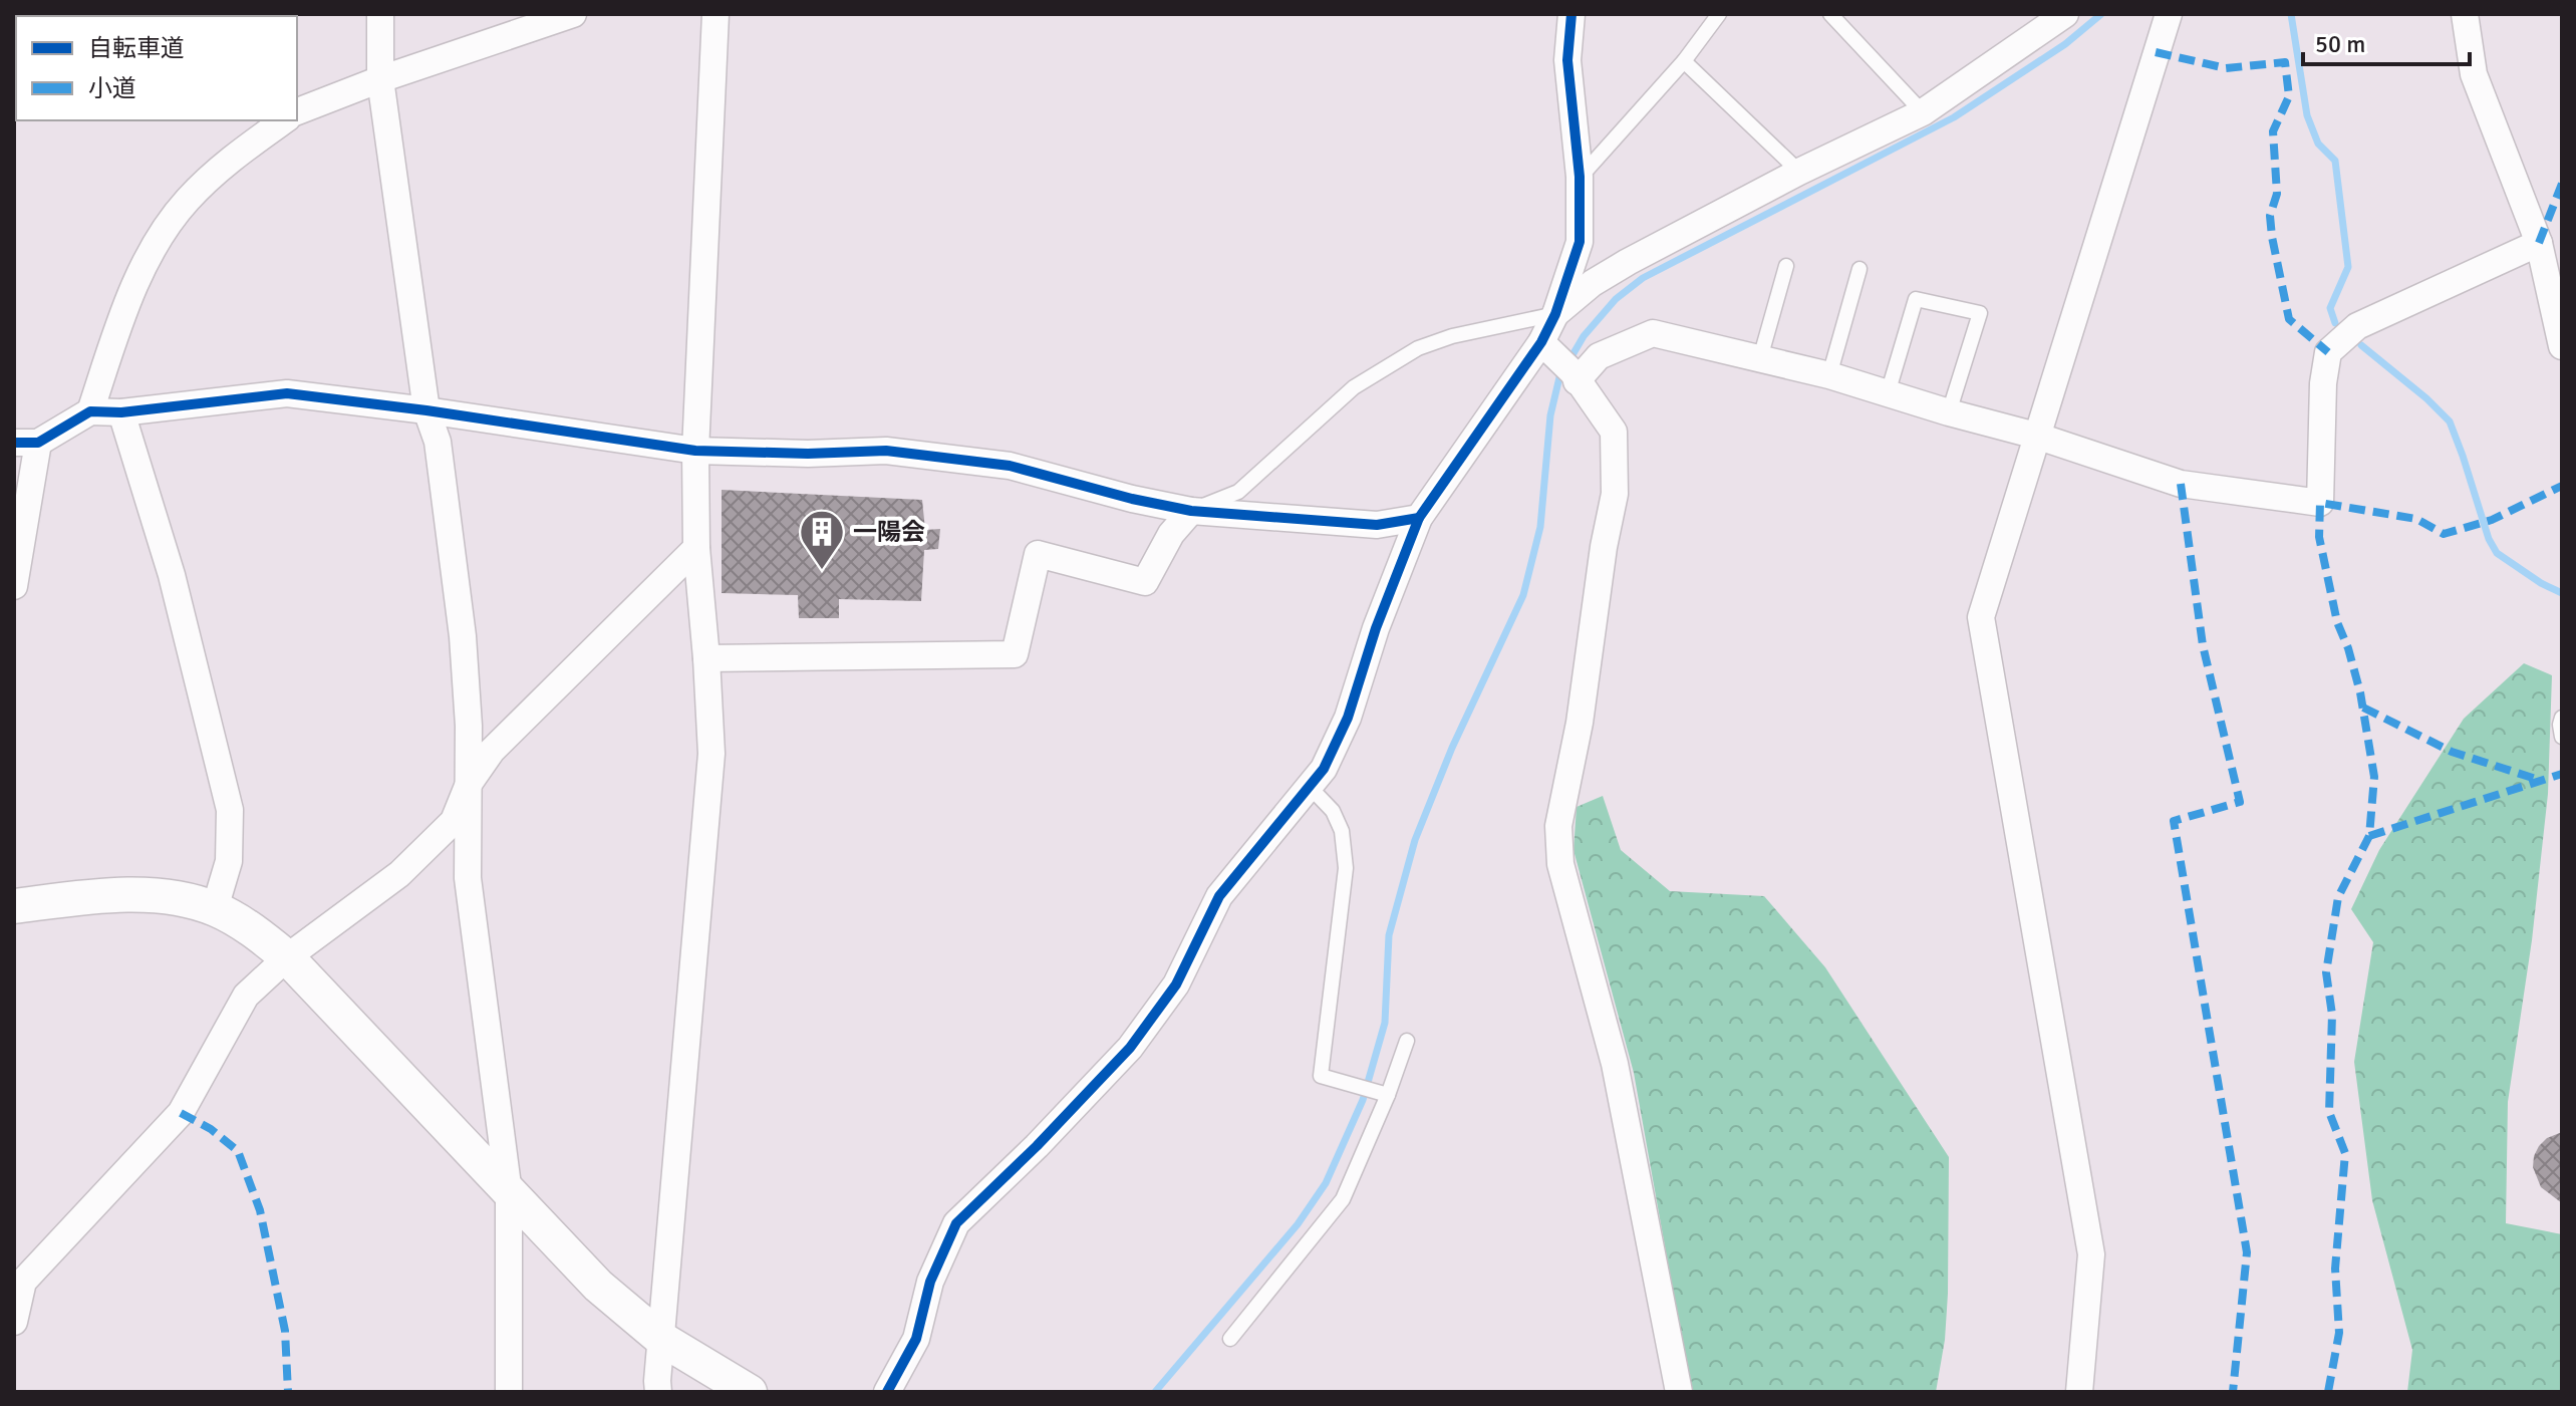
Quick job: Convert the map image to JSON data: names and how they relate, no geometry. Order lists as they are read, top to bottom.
{
  "places": {
    "building": ["一陽会"]
  },
  "legend": ["自転車道", "小道"],
  "scale_bar": "50 m"
}
